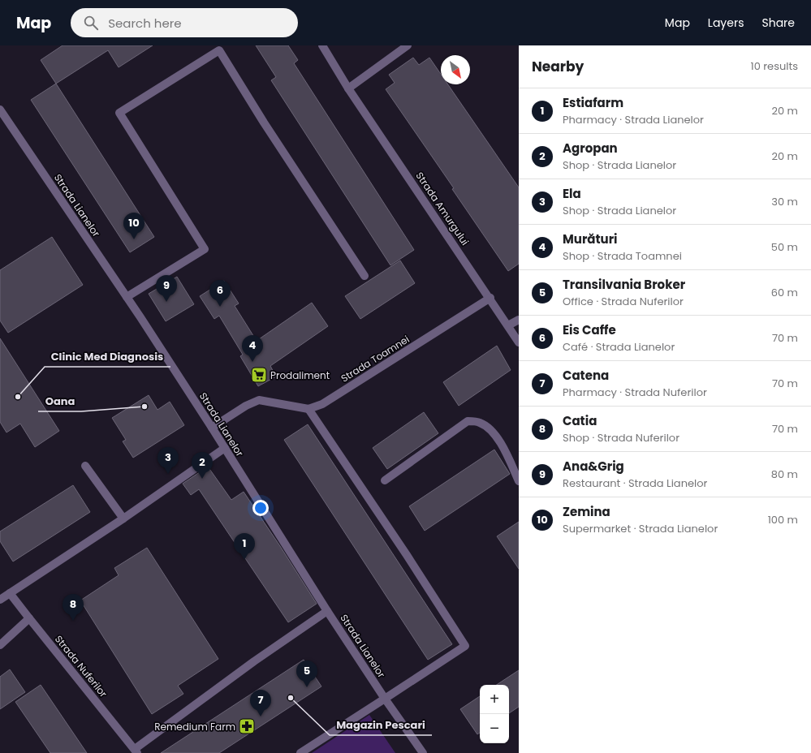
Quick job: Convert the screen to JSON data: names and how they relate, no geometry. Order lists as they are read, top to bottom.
{
  "streets": {
    "street": [
      "Strada Lianelor",
      "Strada Amurgului",
      "Strada Toamnei",
      "Strada Nuferilor"
    ]
  },
  "crossings": [
    ["Strada Amurgului", "Strada Toamnei"]
  ],
  "places": {
    "supermarket": ["Prodaliment"],
    "other": ["Clinic Med Diagnosis", "Oana", "Magazin Pescari"],
    "pharmacy": ["Remedium Farm"]
  },
  "north": "bottom right",
  "page": {
    "header": "Map",
    "search": "Search here",
    "nav": ["Map", "Layers", "Share"],
    "heading": ["Nearby", "10 results"],
    "list": [
      {
        "mark": "1",
        "name": "Estiafarm",
        "note": "Pharmacy · Strada Lianelor",
        "value": "20 m"
      },
      {
        "mark": "2",
        "name": "Agropan",
        "note": "Shop · Strada Lianelor",
        "value": "20 m"
      },
      {
        "mark": "3",
        "name": "Ela",
        "note": "Shop · Strada Lianelor",
        "value": "30 m"
      },
      {
        "mark": "4",
        "name": "Murături",
        "note": "Shop · Strada Toamnei",
        "value": "50 m"
      },
      {
        "mark": "5",
        "name": "Transilvania Broker",
        "note": "Office · Strada Nuferilor",
        "value": "60 m"
      },
      {
        "mark": "6",
        "name": "Eis Caffe",
        "note": "Café · Strada Lianelor",
        "value": "70 m"
      },
      {
        "mark": "7",
        "name": "Catena",
        "note": "Pharmacy · Strada Nuferilor",
        "value": "70 m"
      },
      {
        "mark": "8",
        "name": "Catia",
        "note": "Shop · Strada Nuferilor",
        "value": "70 m"
      },
      {
        "mark": "9",
        "name": "Ana&Grig",
        "note": "Restaurant · Strada Lianelor",
        "value": "80 m"
      },
      {
        "mark": "10",
        "name": "Zemina",
        "note": "Supermarket · Strada Lianelor",
        "value": "100 m"
      }
    ],
    "pins": [
      "10",
      "9",
      "6",
      "4",
      "3",
      "2",
      "1",
      "8",
      "5",
      "7"
    ],
    "map_buttons": ["+", "−"]
  }
}
